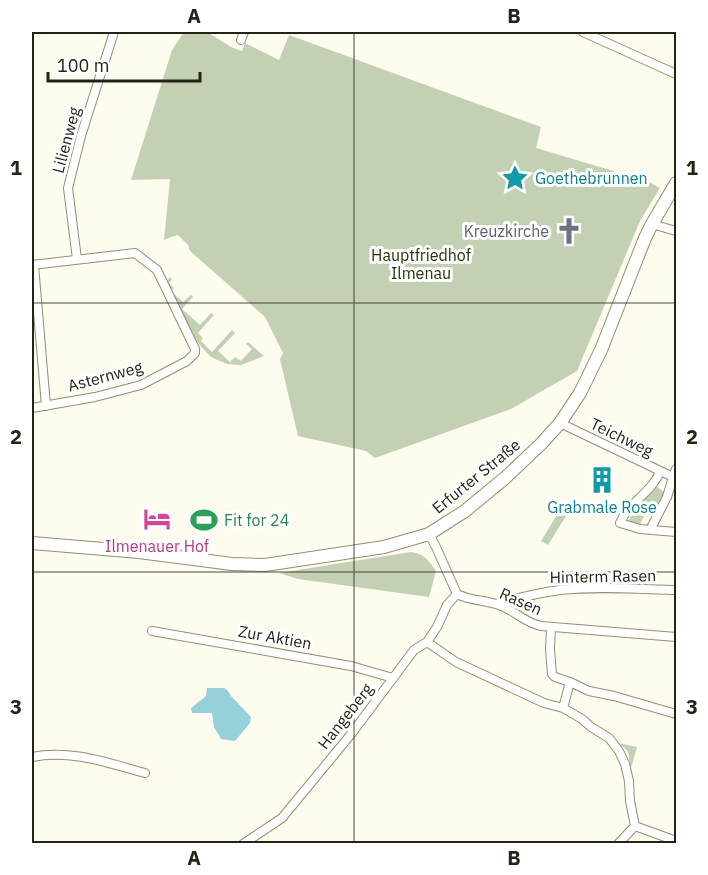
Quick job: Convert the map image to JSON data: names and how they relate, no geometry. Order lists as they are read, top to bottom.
{
  "streets": {
    "main road": ["Erfurter Straße"],
    "street": [
      "Lilienweg",
      "Asternweg",
      "Teichweg",
      "Hinterm Rasen",
      "Rasen",
      "Zur Aktien",
      "Hangeberg"
    ]
  },
  "crossings": [
    ["Lilienweg", "Asternweg"],
    ["Teichweg", "Erfurter Straße"],
    ["Hinterm Rasen", "Rasen"],
    ["Rasen", "Hangeberg"],
    ["Zur Aktien", "Hangeberg"]
  ],
  "parks": ["Hauptfriedhof Ilmenau"],
  "places": {
    "place": ["Goethebrunnen"],
    "church": ["Kreuzkirche"],
    "building": ["Grabmale Rose"],
    "hotel": ["Ilmenauer Hof"],
    "sports": ["Fit for 24"]
  },
  "scale_bar": "100 m",
  "grid": {
    "columns": ["A", "B"],
    "rows": ["1", "2", "3"]
  }
}
